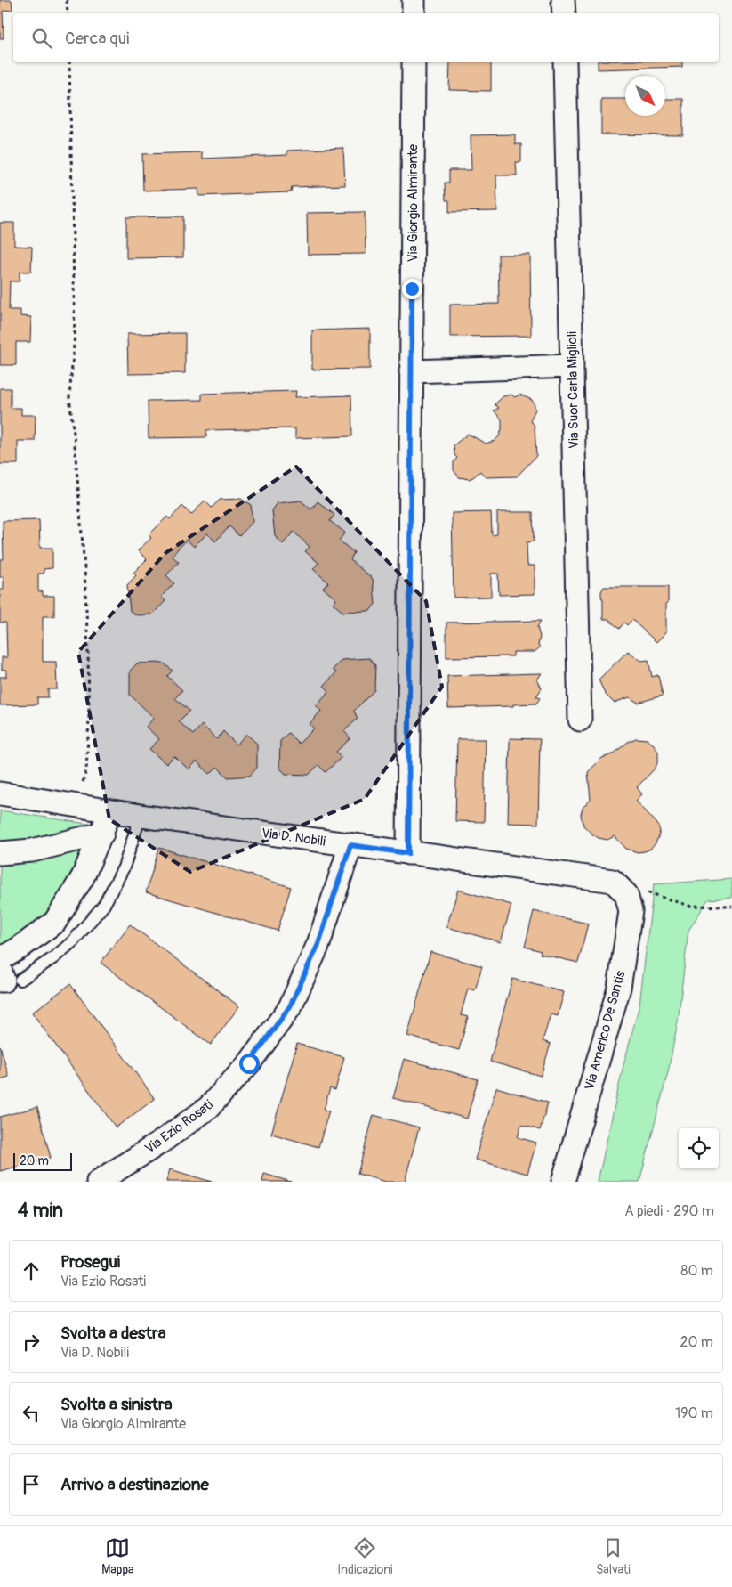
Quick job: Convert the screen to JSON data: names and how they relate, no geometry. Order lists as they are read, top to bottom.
{
  "streets": {
    "street": [
      "Via Giorgio Almirante",
      "Via Suor Carla Miglioli",
      "Via D. Nobili",
      "Via Americo De Santis",
      "Via Ezio Rosati"
    ]
  },
  "crossings": [
    ["Via Giorgio Almirante", "Via D. Nobili"],
    ["Via D. Nobili", "Via Americo De Santis"],
    ["Via D. Nobili", "Via Ezio Rosati"]
  ],
  "scale_bar": "20 m",
  "north": "bottom right",
  "page": {
    "search": "Cerca qui",
    "scale": "20 m",
    "heading": ["4 min", "A piedi · 290 m"],
    "list": [
      ["Prosegui", "Via Ezio Rosati", "80 m"],
      ["Svolta a destra", "Via D. Nobili", "20 m"],
      ["Svolta a sinistra", "Via Giorgio Almirante", "190 m"],
      "Arrivo a destinazione"
    ],
    "nav": ["Mappa", "Indicazioni", "Salvati"]
  }
}
